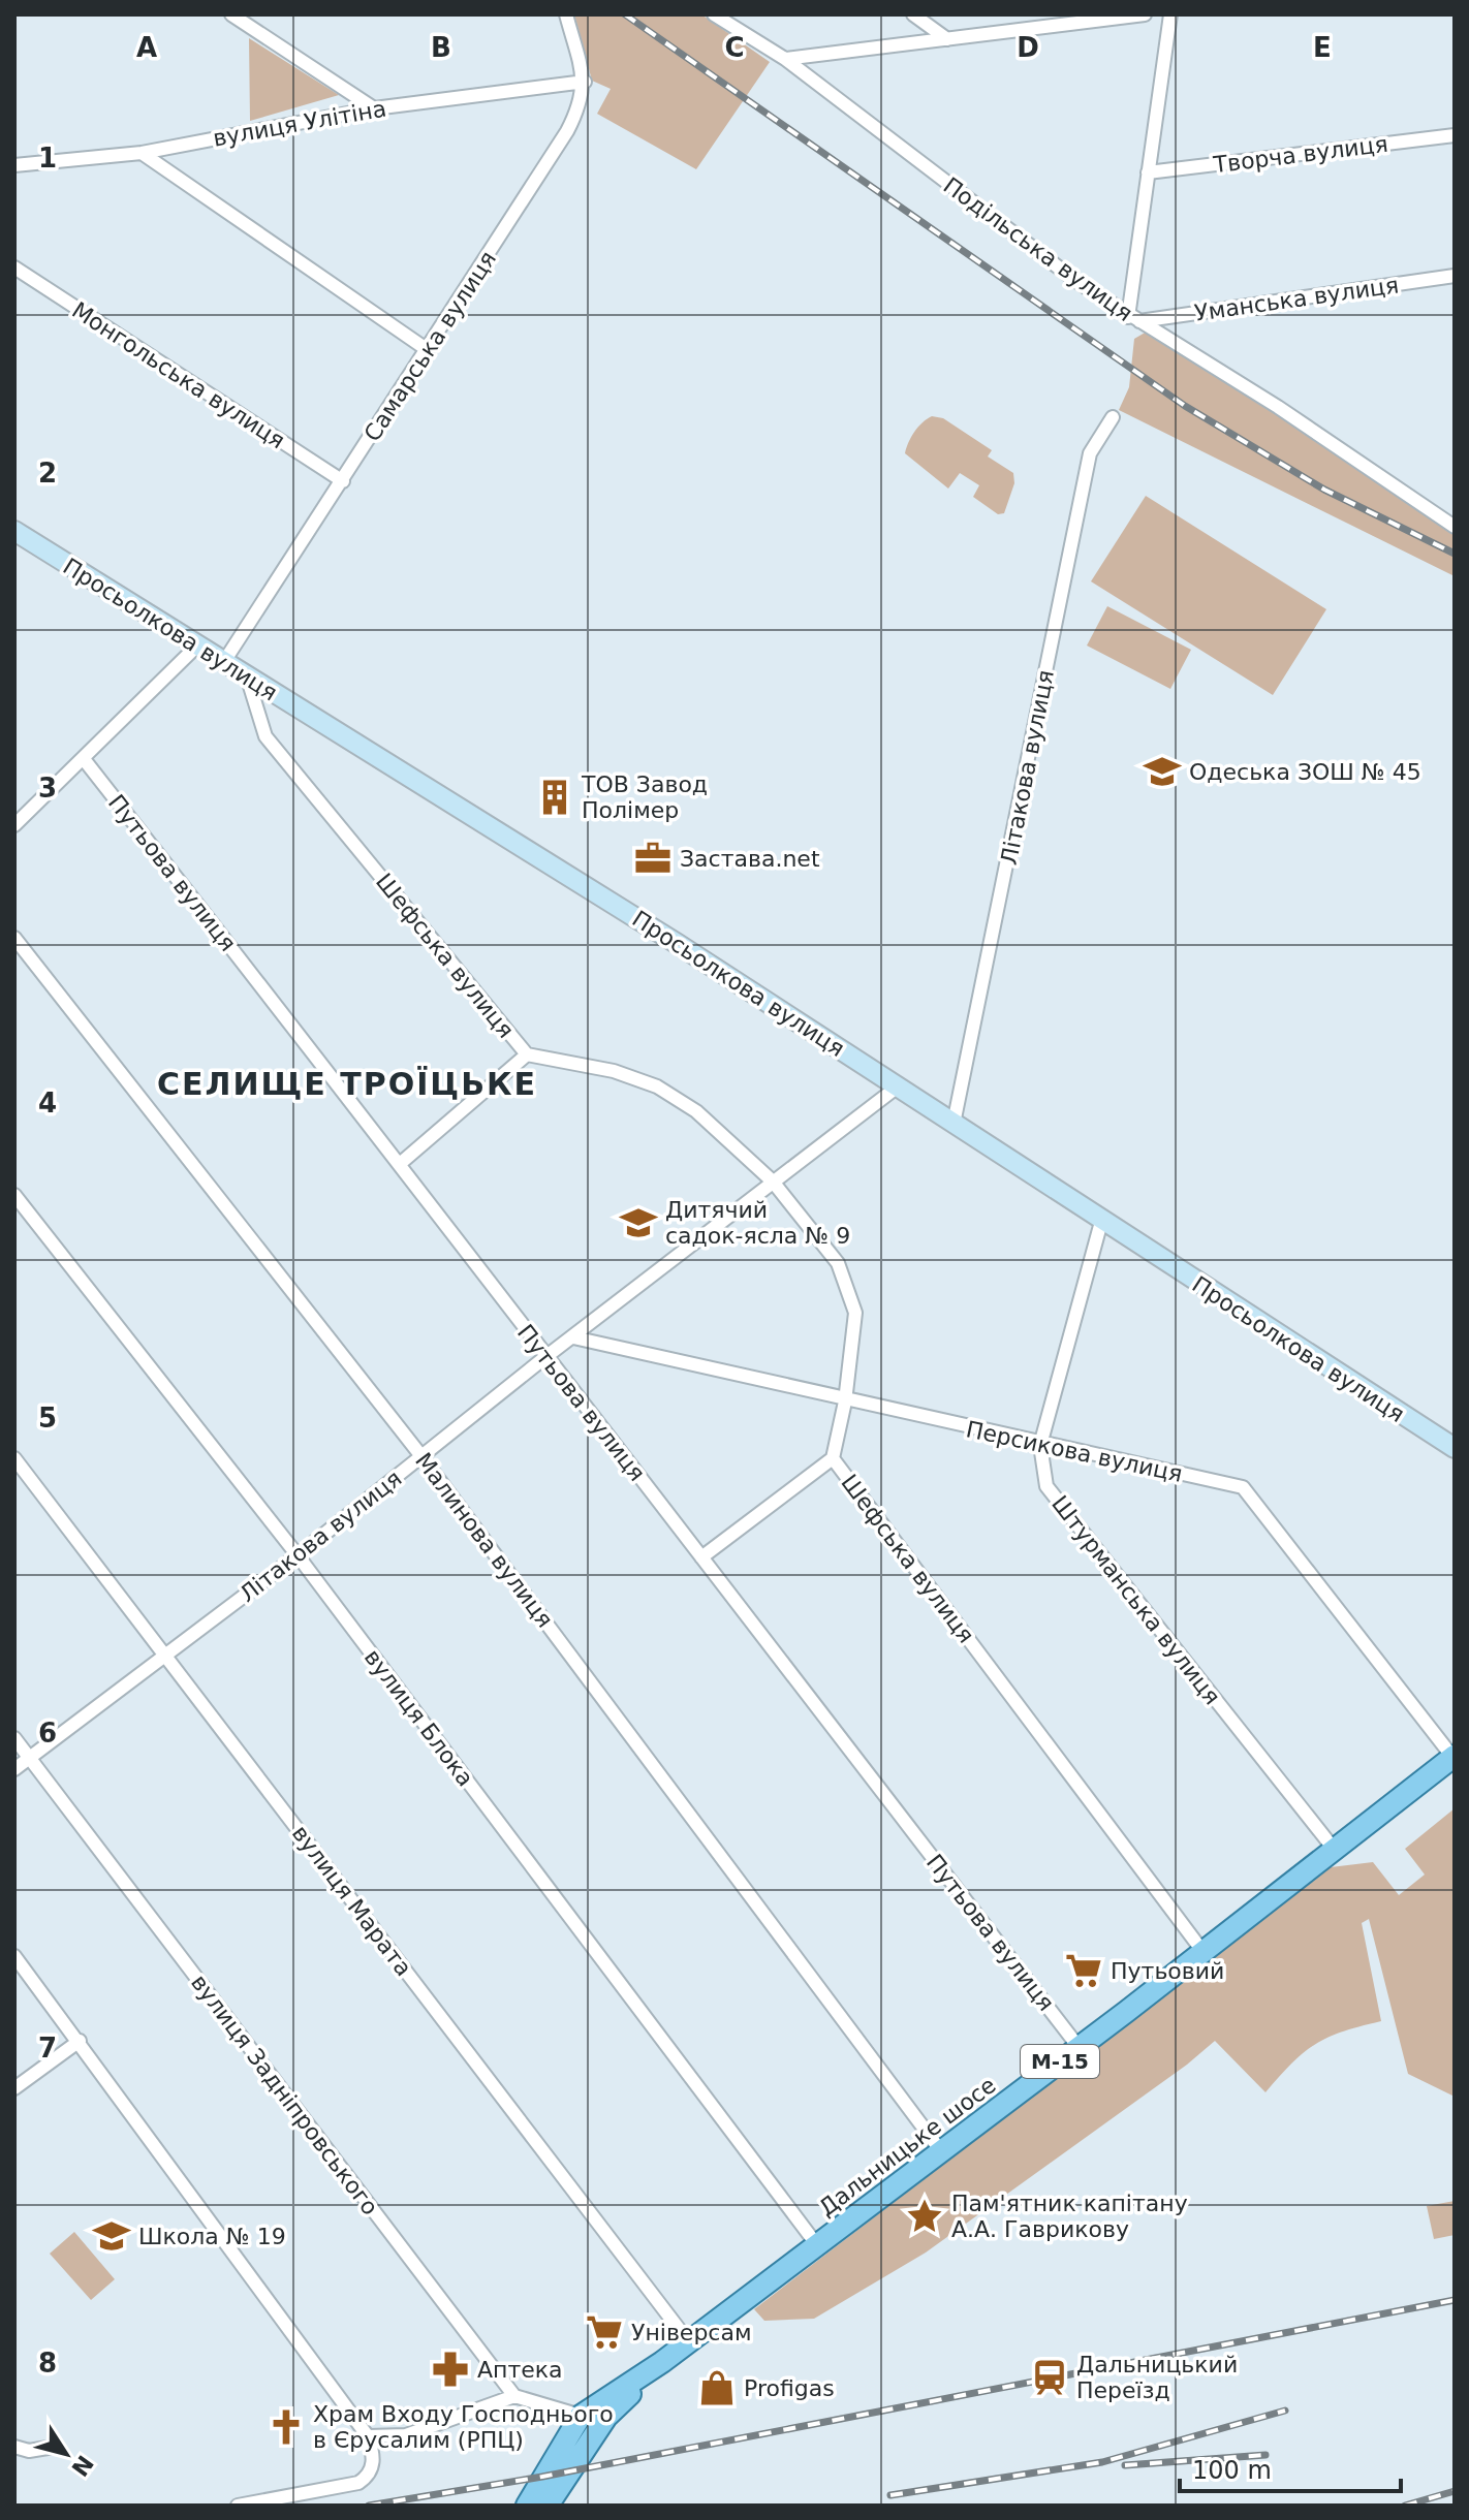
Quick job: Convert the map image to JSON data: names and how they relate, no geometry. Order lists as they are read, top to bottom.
{
  "streets": {
    "main road": ["М-15", "Дальницьке шосе"],
    "street": [
      "вулиця Улітіна",
      "Творча вулиця",
      "Подільська вулиця",
      "Уманська вулиця",
      "Самарська вулиця",
      "Монгольська вулиця",
      "Просьолкова вулиця",
      "Літакова вулиця",
      "Путьова вулиця",
      "Шефська вулиця",
      "Персикова вулиця",
      "Малинова вулиця",
      "Штурманська вулиця",
      "вулиця Блока",
      "вулиця Марата",
      "вулиця Задніпровського"
    ]
  },
  "crossings": [
    ["вулиця Улітіна", "Самарська вулиця"],
    ["Подільська вулиця", "Уманська вулиця"],
    ["Самарська вулиця", "Монгольська вулиця"],
    ["Самарська вулиця", "Просьолкова вулиця"],
    ["Просьолкова вулиця", "Літакова вулиця"],
    ["Просьолкова вулиця", "Шефська вулиця"],
    ["Просьолкова вулиця", "Штурманська вулиця"],
    ["Літакова вулиця", "Путьова вулиця"],
    ["Літакова вулиця", "Шефська вулиця"],
    ["Літакова вулиця", "Персикова вулиця"],
    ["Літакова вулиця", "Малинова вулиця"],
    ["Літакова вулиця", "вулиця Блока"],
    ["Літакова вулиця", "вулиця Марата"],
    ["Літакова вулиця", "вулиця Задніпровського"],
    ["Путьова вулиця", "Дальницьке шосе"],
    ["Шефська вулиця", "Персикова вулиця"],
    ["Шефська вулиця", "Дальницьке шосе"],
    ["Персикова вулиця", "Штурманська вулиця"],
    ["Персикова вулиця", "Дальницьке шосе"],
    ["Малинова вулиця", "Дальницьке шосе"],
    ["Штурманська вулиця", "Дальницьке шосе"],
    ["вулиця Блока", "Дальницьке шосе"],
    ["вулиця Марата", "Дальницьке шосе"],
    ["М-15", "Дальницьке шосе"]
  ],
  "districts": ["СЕЛИЩЕ ТРОЇЦЬКЕ"],
  "places": {
    "school or university": ["Одеська ЗОШ № 45", "Дитячий садок-ясла № 9", "Школа № 19"],
    "building": ["ТОВ Завод Полімер"],
    "office": ["Застава.net"],
    "supermarket": ["Путьовий", "Універсам"],
    "place": ["Пам'ятник капітану А.А. Гаврикову"],
    "pharmacy": ["Аптека"],
    "station": ["Дальницький Переїзд"],
    "shop": ["Profigas"],
    "church": ["Храм Входу Господнього в Єрусалим (РПЦ)"]
  },
  "scale_bar": "100 m",
  "north": "bottom right",
  "grid": {
    "columns": [
      "A",
      "B",
      "C",
      "D",
      "E"
    ],
    "rows": [
      "1",
      "2",
      "3",
      "4",
      "5",
      "6",
      "7",
      "8"
    ]
  }
}
